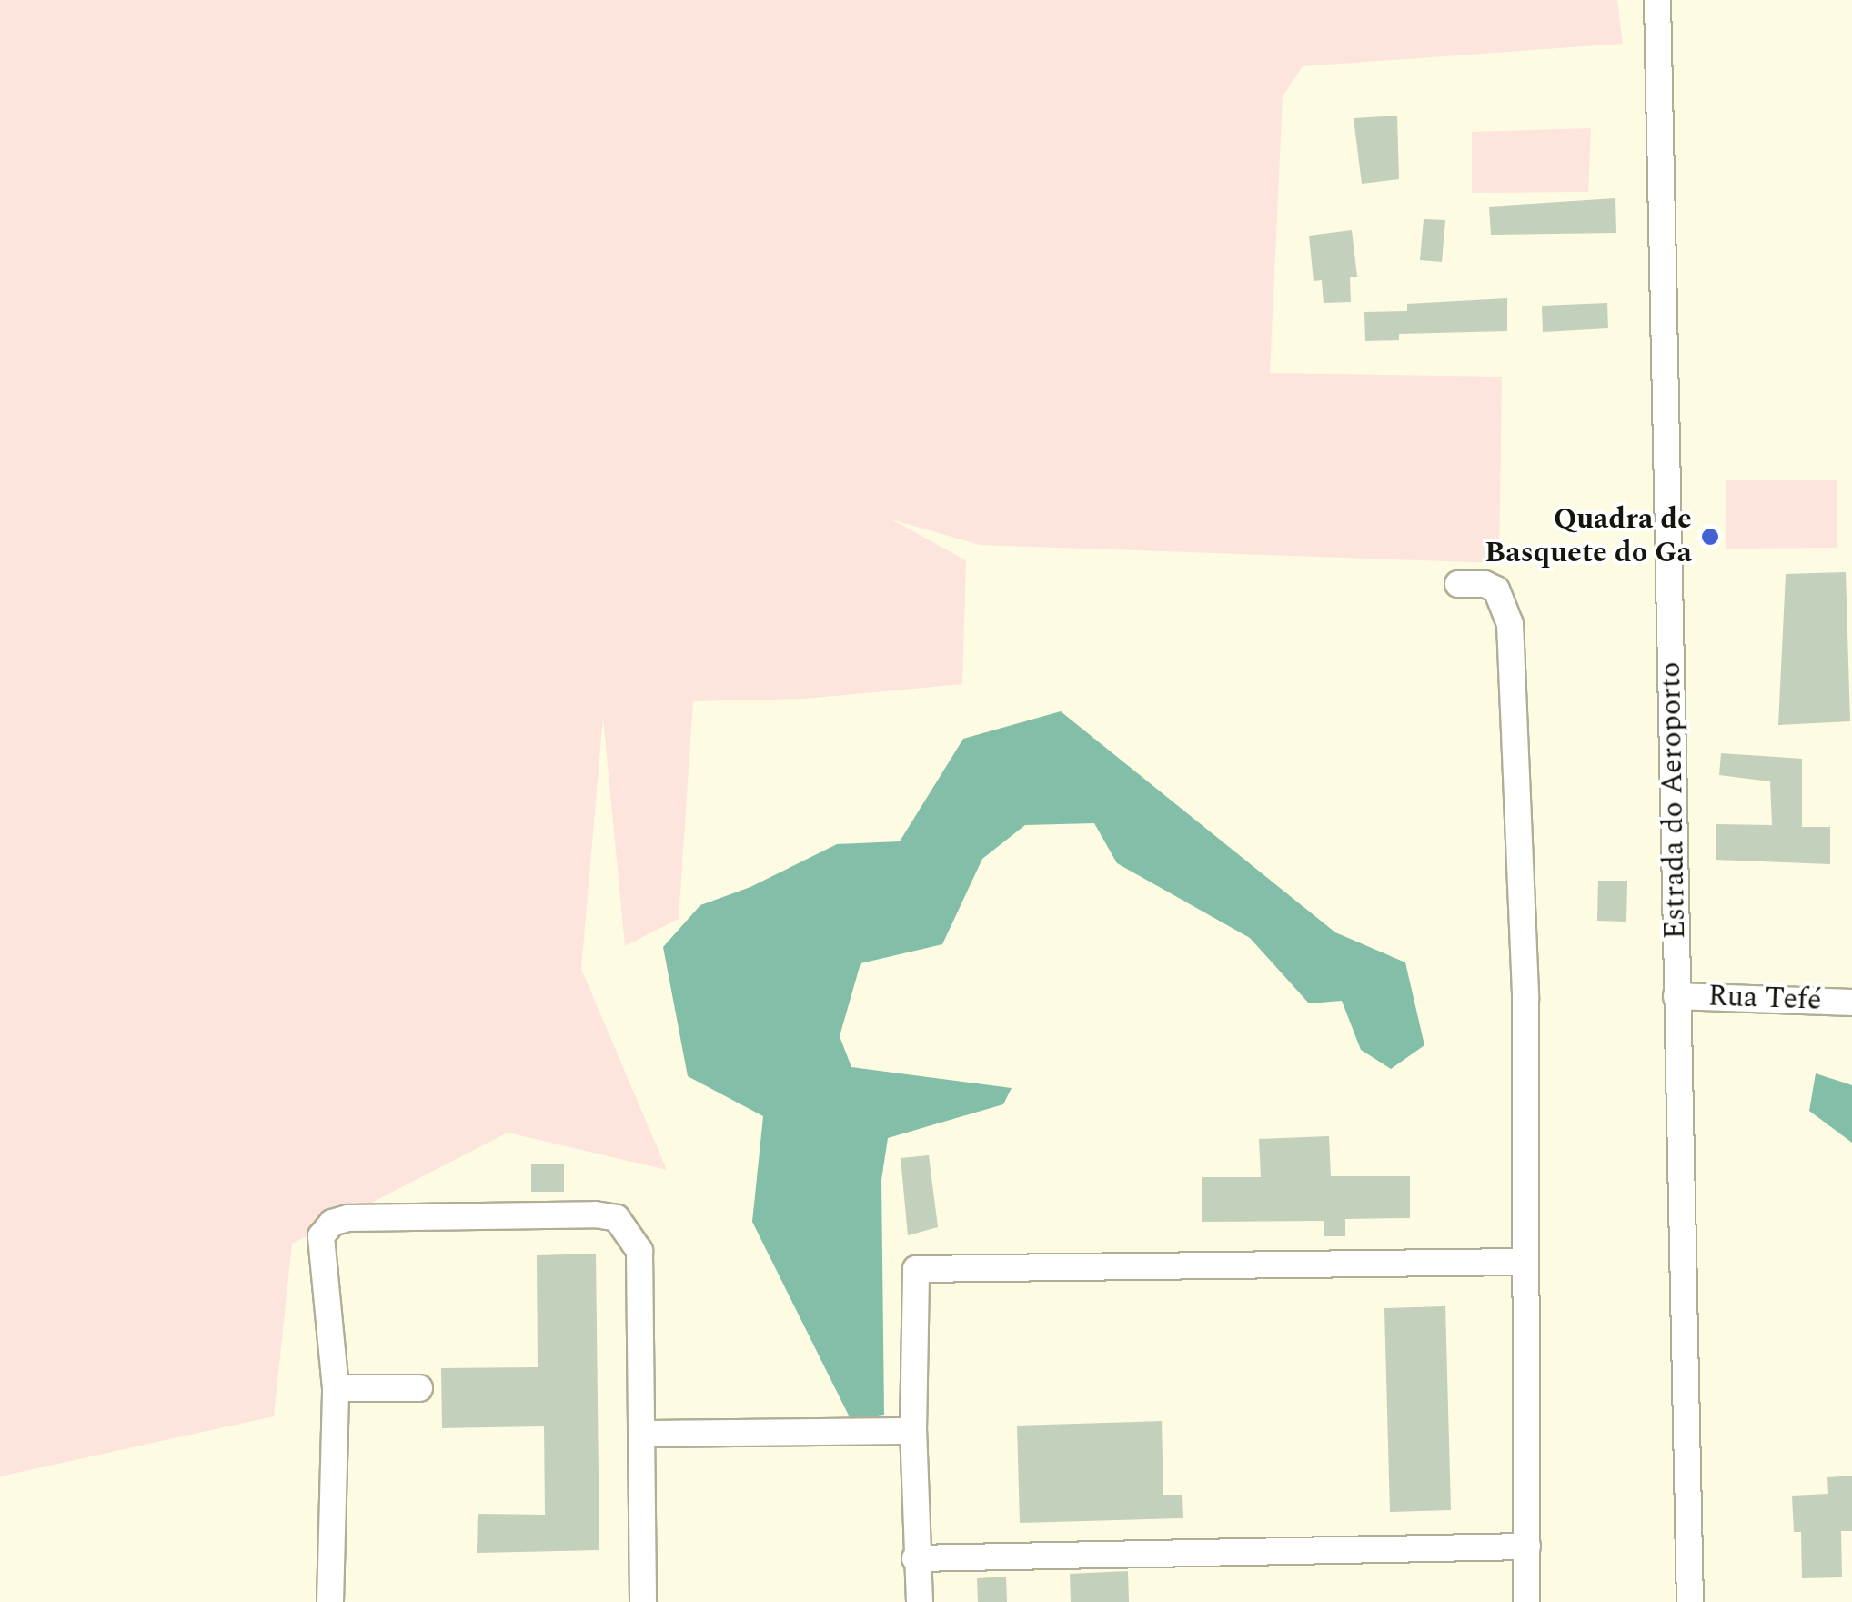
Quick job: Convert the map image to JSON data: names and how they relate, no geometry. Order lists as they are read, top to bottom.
{
  "streets": {
    "street": ["Estrada do Aeroporto", "Rua Tefé"]
  },
  "crossings": [
    ["Estrada do Aeroporto", "Rua Tefé"]
  ],
  "places": ["Quadra de Basquete do Ga"]
}
